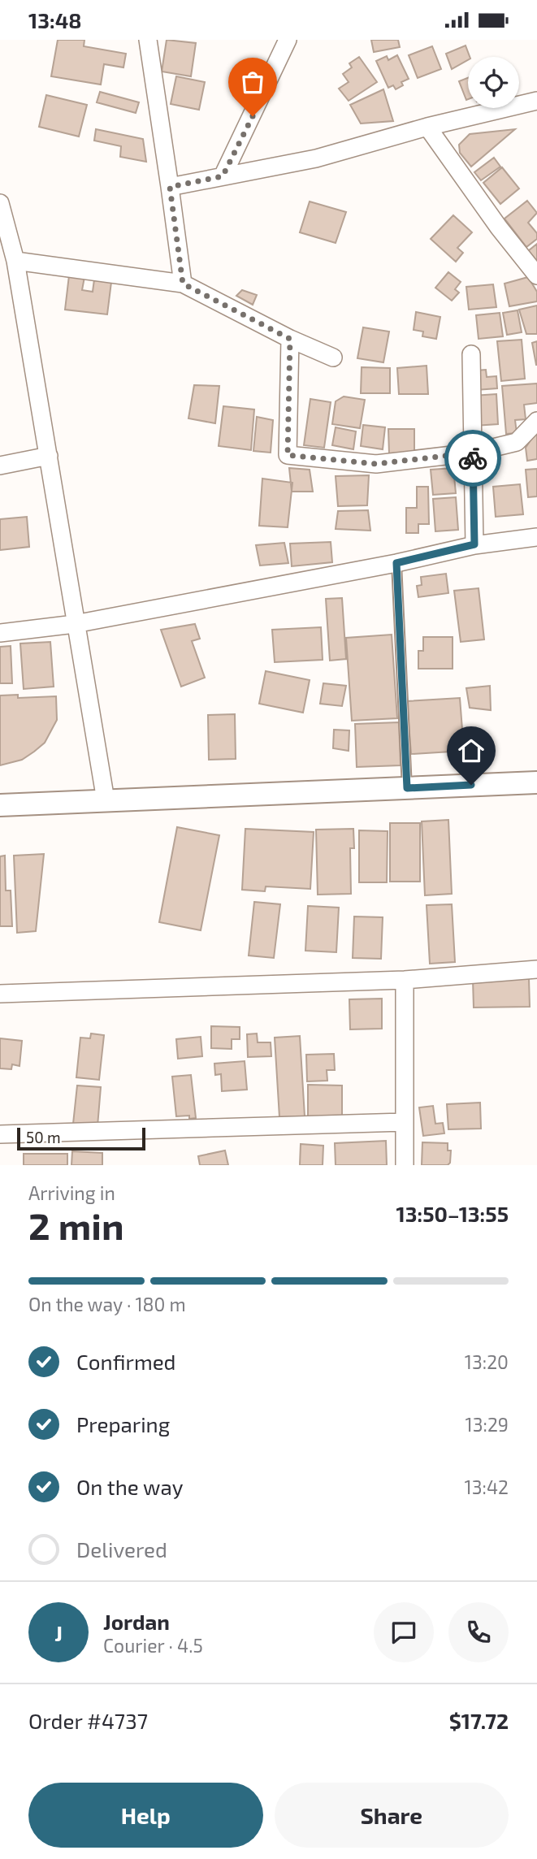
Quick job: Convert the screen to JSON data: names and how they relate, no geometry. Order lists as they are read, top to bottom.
{
  "scale_bar": "50 m",
  "page": {
    "status": "13:48",
    "scale": "50 m",
    "heading": ["2 min", "Arriving in", "13:50–13:55"],
    "panel": [
      "Jordan",
      "Courier · 4.5",
      "Order #4737",
      "$17.72"
    ],
    "bar": "On the way · 180 m",
    "list": [
      ["Confirmed", "13:20"],
      ["Preparing", "13:29"],
      ["On the way", "13:42"],
      "Delivered"
    ],
    "round": "J",
    "buttons": ["Help", "Share"]
  }
}
